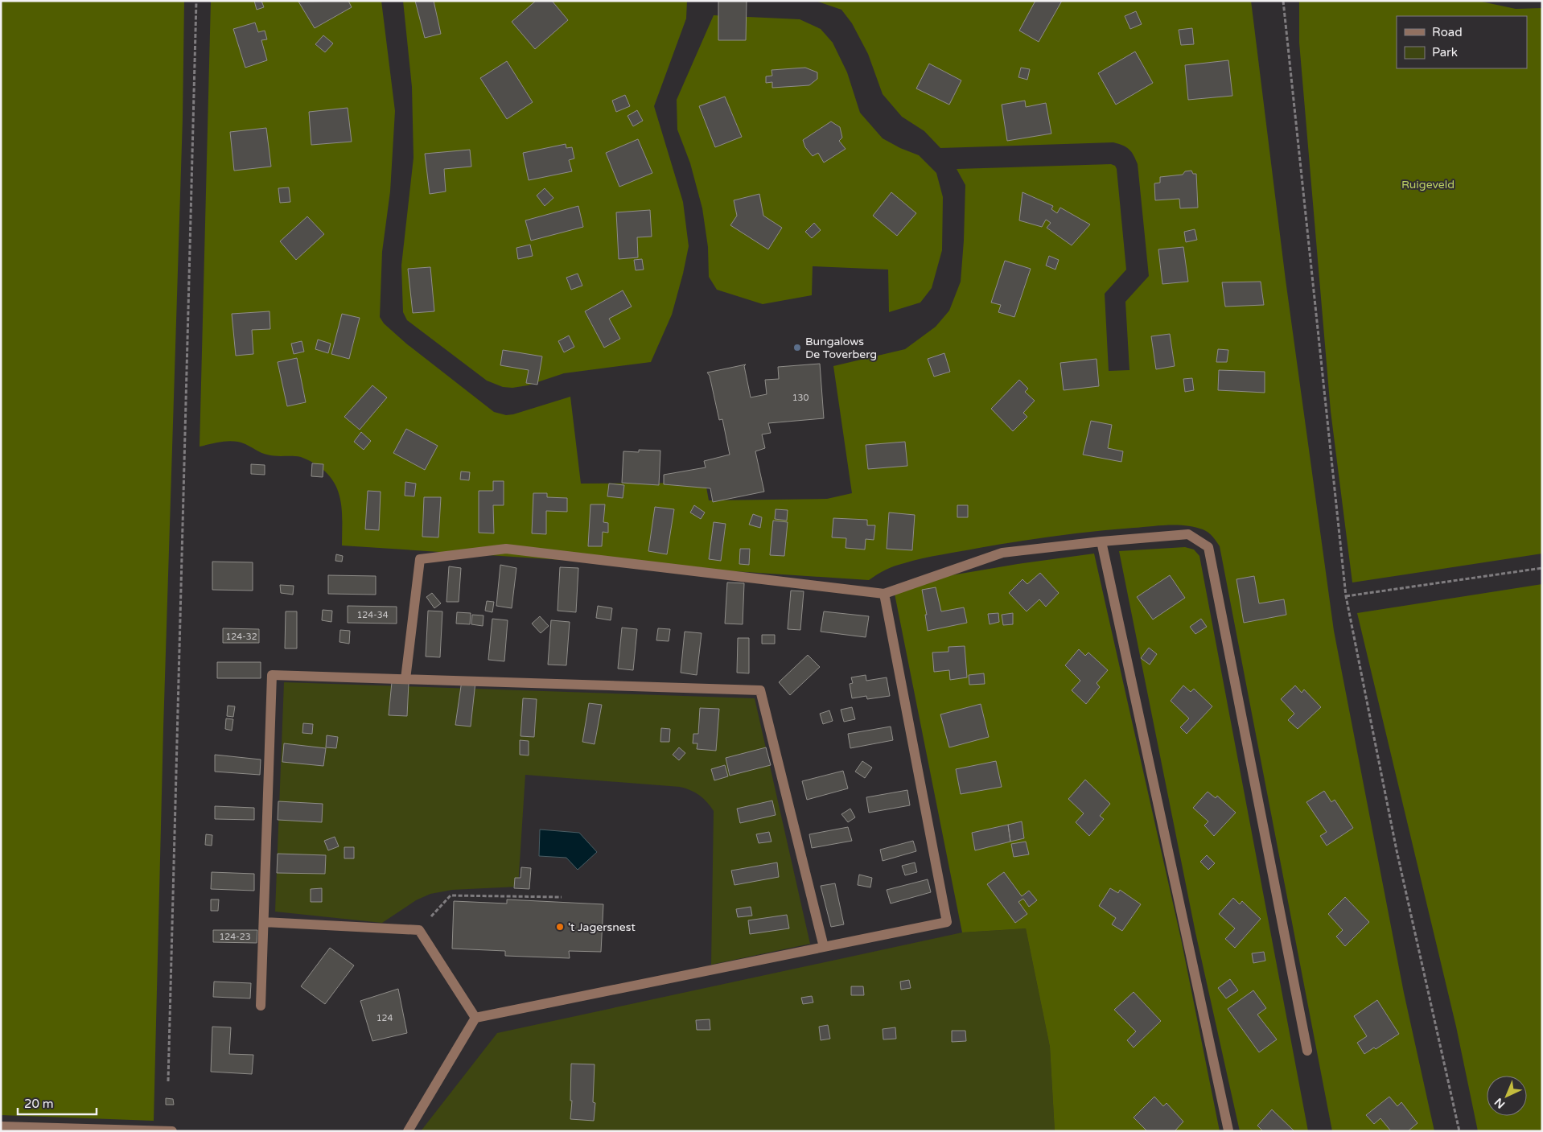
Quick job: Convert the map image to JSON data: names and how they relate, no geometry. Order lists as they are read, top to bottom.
{
  "parks": ["Ruigeveld"],
  "places": ["Bungalows De Toverberg", "'t Jagersnest"],
  "house_numbers": [
    "130",
    "124-34",
    "124-32",
    "124-23",
    "124"
  ],
  "legend": ["Road", "Park"],
  "scale_bar": "20 m",
  "north": "bottom left"
}
